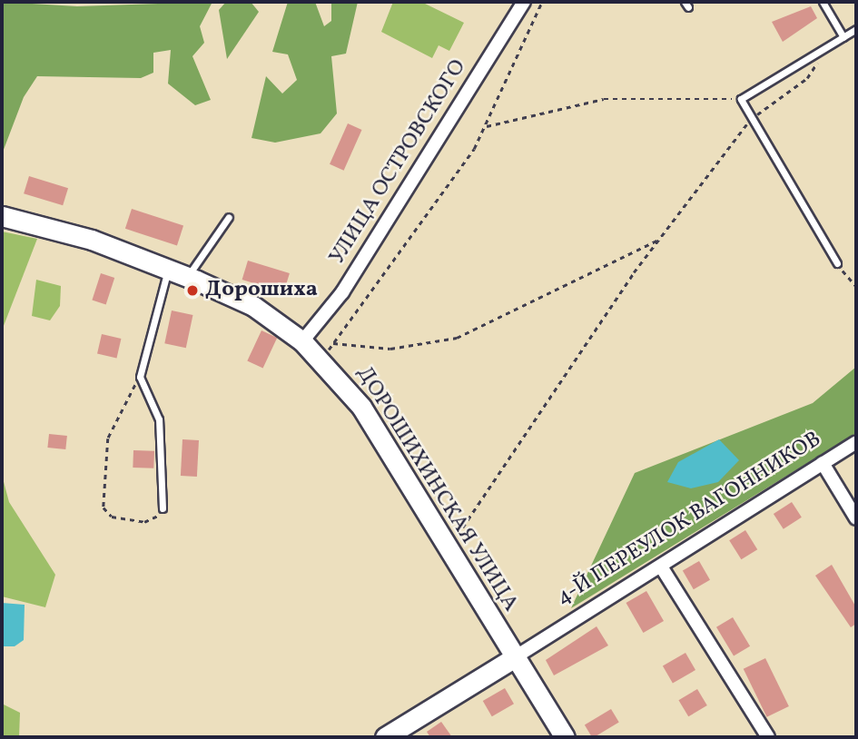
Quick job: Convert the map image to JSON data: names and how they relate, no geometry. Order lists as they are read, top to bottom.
{
  "streets": {
    "street": ["УЛИЦА ОСТРОВСКОГО", "ДОРОШИХИНСКАЯ УЛИЦА", "4-Й ПЕРЕУЛОК ВАГОННИКОВ"]
  },
  "crossings": [
    ["УЛИЦА ОСТРОВСКОГО", "ДОРОШИХИНСКАЯ УЛИЦА"],
    ["ДОРОШИХИНСКАЯ УЛИЦА", "4-Й ПЕРЕУЛОК ВАГОННИКОВ"]
  ],
  "places": ["Дорошиха"]
}
